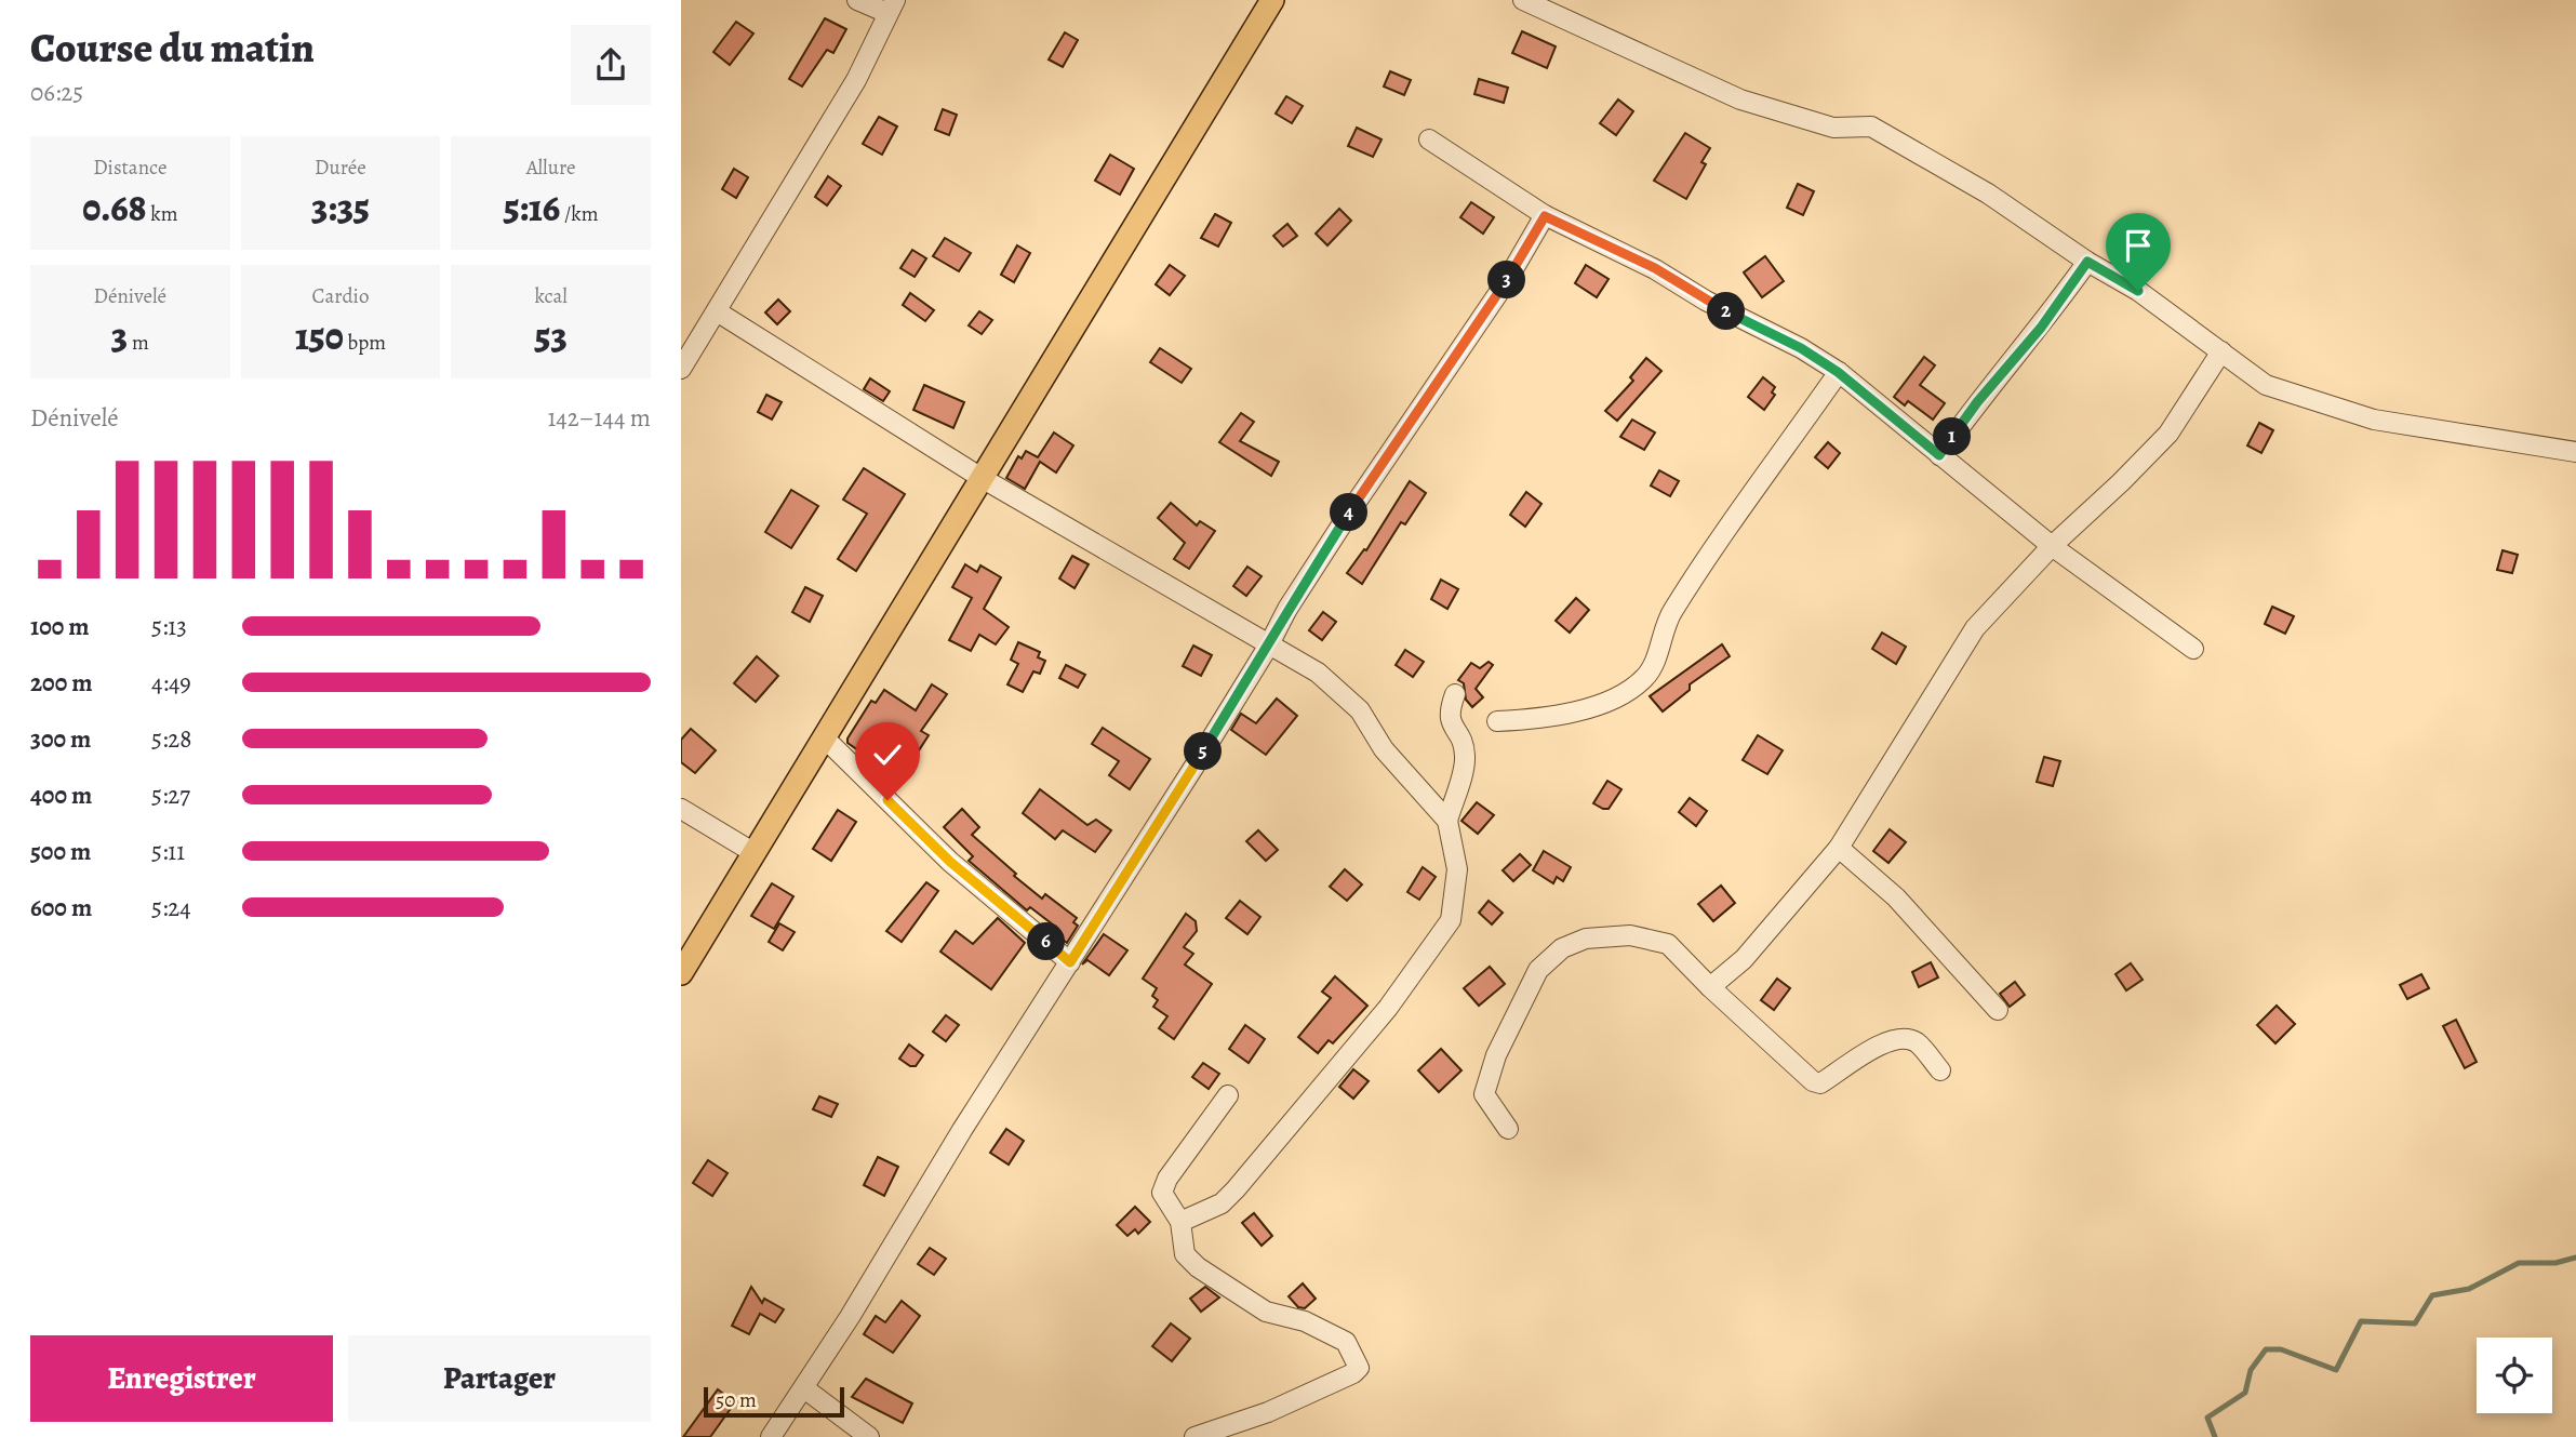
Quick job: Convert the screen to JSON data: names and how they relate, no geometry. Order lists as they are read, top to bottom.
{
  "scale_bar": "50 m",
  "page": {
    "heading": ["Course du matin", "06:25"],
    "stats": [
      ["Distance", "0.68 km"],
      ["Durée", "3:35"],
      ["Allure", "5:16 /km"],
      ["Dénivelé", "3 m"],
      ["Cardio", "150 bpm"],
      ["kcal", "53"]
    ],
    "pins": [
      "3",
      "2",
      "1",
      "4",
      "5",
      "6"
    ],
    "chart": ["Dénivelé", "142–144 m"],
    "list": [
      {
        "name": "100 m",
        "note": "5:13"
      },
      {
        "name": "200 m",
        "note": "4:49"
      },
      {
        "name": "300 m",
        "note": "5:28"
      },
      {
        "name": "400 m",
        "note": "5:27"
      },
      {
        "name": "500 m",
        "note": "5:11"
      },
      {
        "name": "600 m",
        "note": "5:24"
      }
    ],
    "buttons": ["Enregistrer", "Partager"],
    "scale": "50 m"
  }
}
